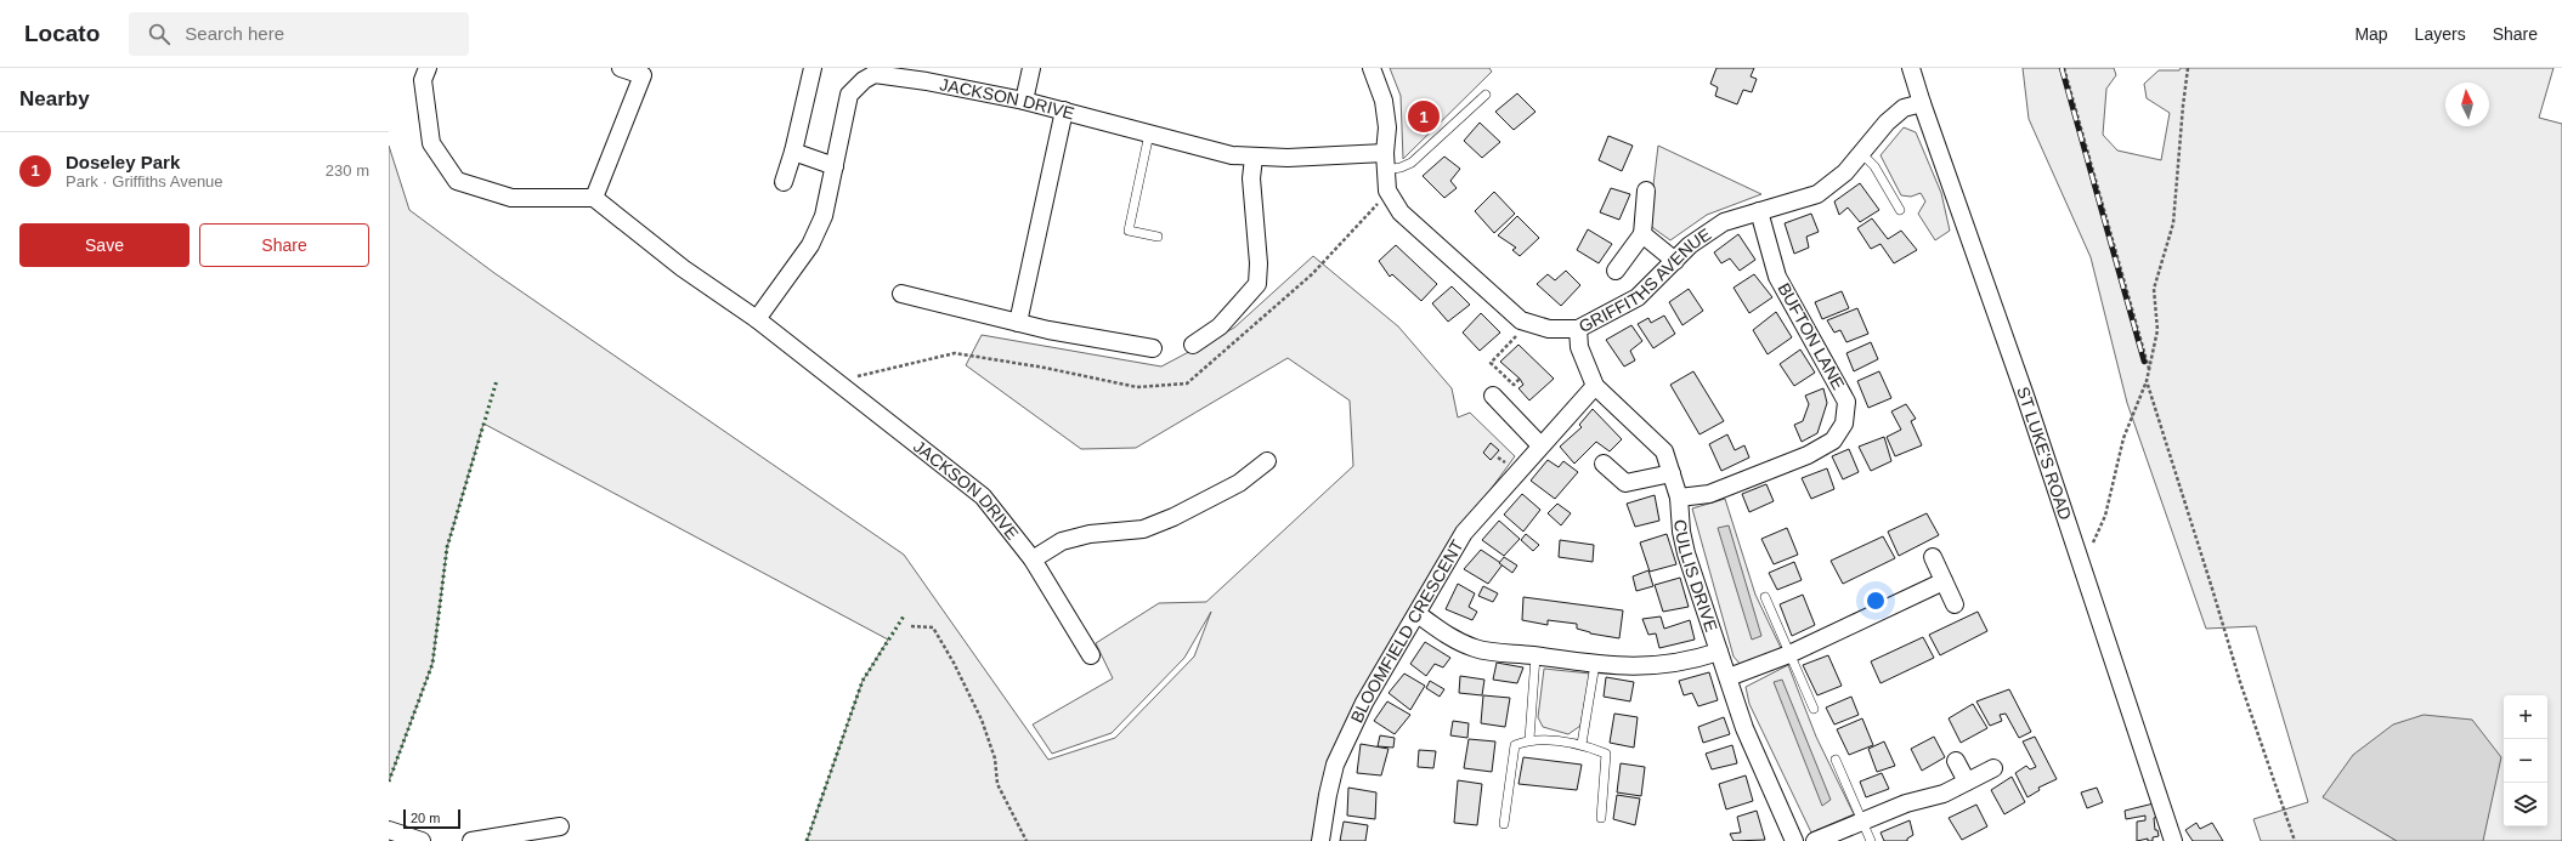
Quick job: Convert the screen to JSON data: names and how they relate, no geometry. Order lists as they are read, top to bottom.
{
  "streets": {
    "street": [
      "JACKSON DRIVE",
      "GRIFFITHS AVENUE",
      "BUFTON LANE",
      "ST LUKE'S ROAD",
      "CULLIS DRIVE",
      "BLOOMFIELD CRESCENT"
    ]
  },
  "crossings": [
    ["JACKSON DRIVE", "GRIFFITHS AVENUE"],
    ["GRIFFITHS AVENUE", "BUFTON LANE"],
    ["GRIFFITHS AVENUE", "ST LUKE'S ROAD"],
    ["GRIFFITHS AVENUE", "CULLIS DRIVE"],
    ["BUFTON LANE", "CULLIS DRIVE"],
    ["CULLIS DRIVE", "BLOOMFIELD CRESCENT"]
  ],
  "scale_bar": "20 m",
  "north": "top",
  "page": {
    "header": "Locato",
    "search": "Search here",
    "nav": ["Map", "Layers", "Share"],
    "heading": "Nearby",
    "pins": "1",
    "list": [
      {
        "mark": "1",
        "name": "Doseley Park",
        "note": "Park · Griffiths Avenue",
        "value": "230 m"
      }
    ],
    "buttons": ["Save", "Share"],
    "map_buttons": ["+", "−"],
    "scale": "20 m"
  }
}
